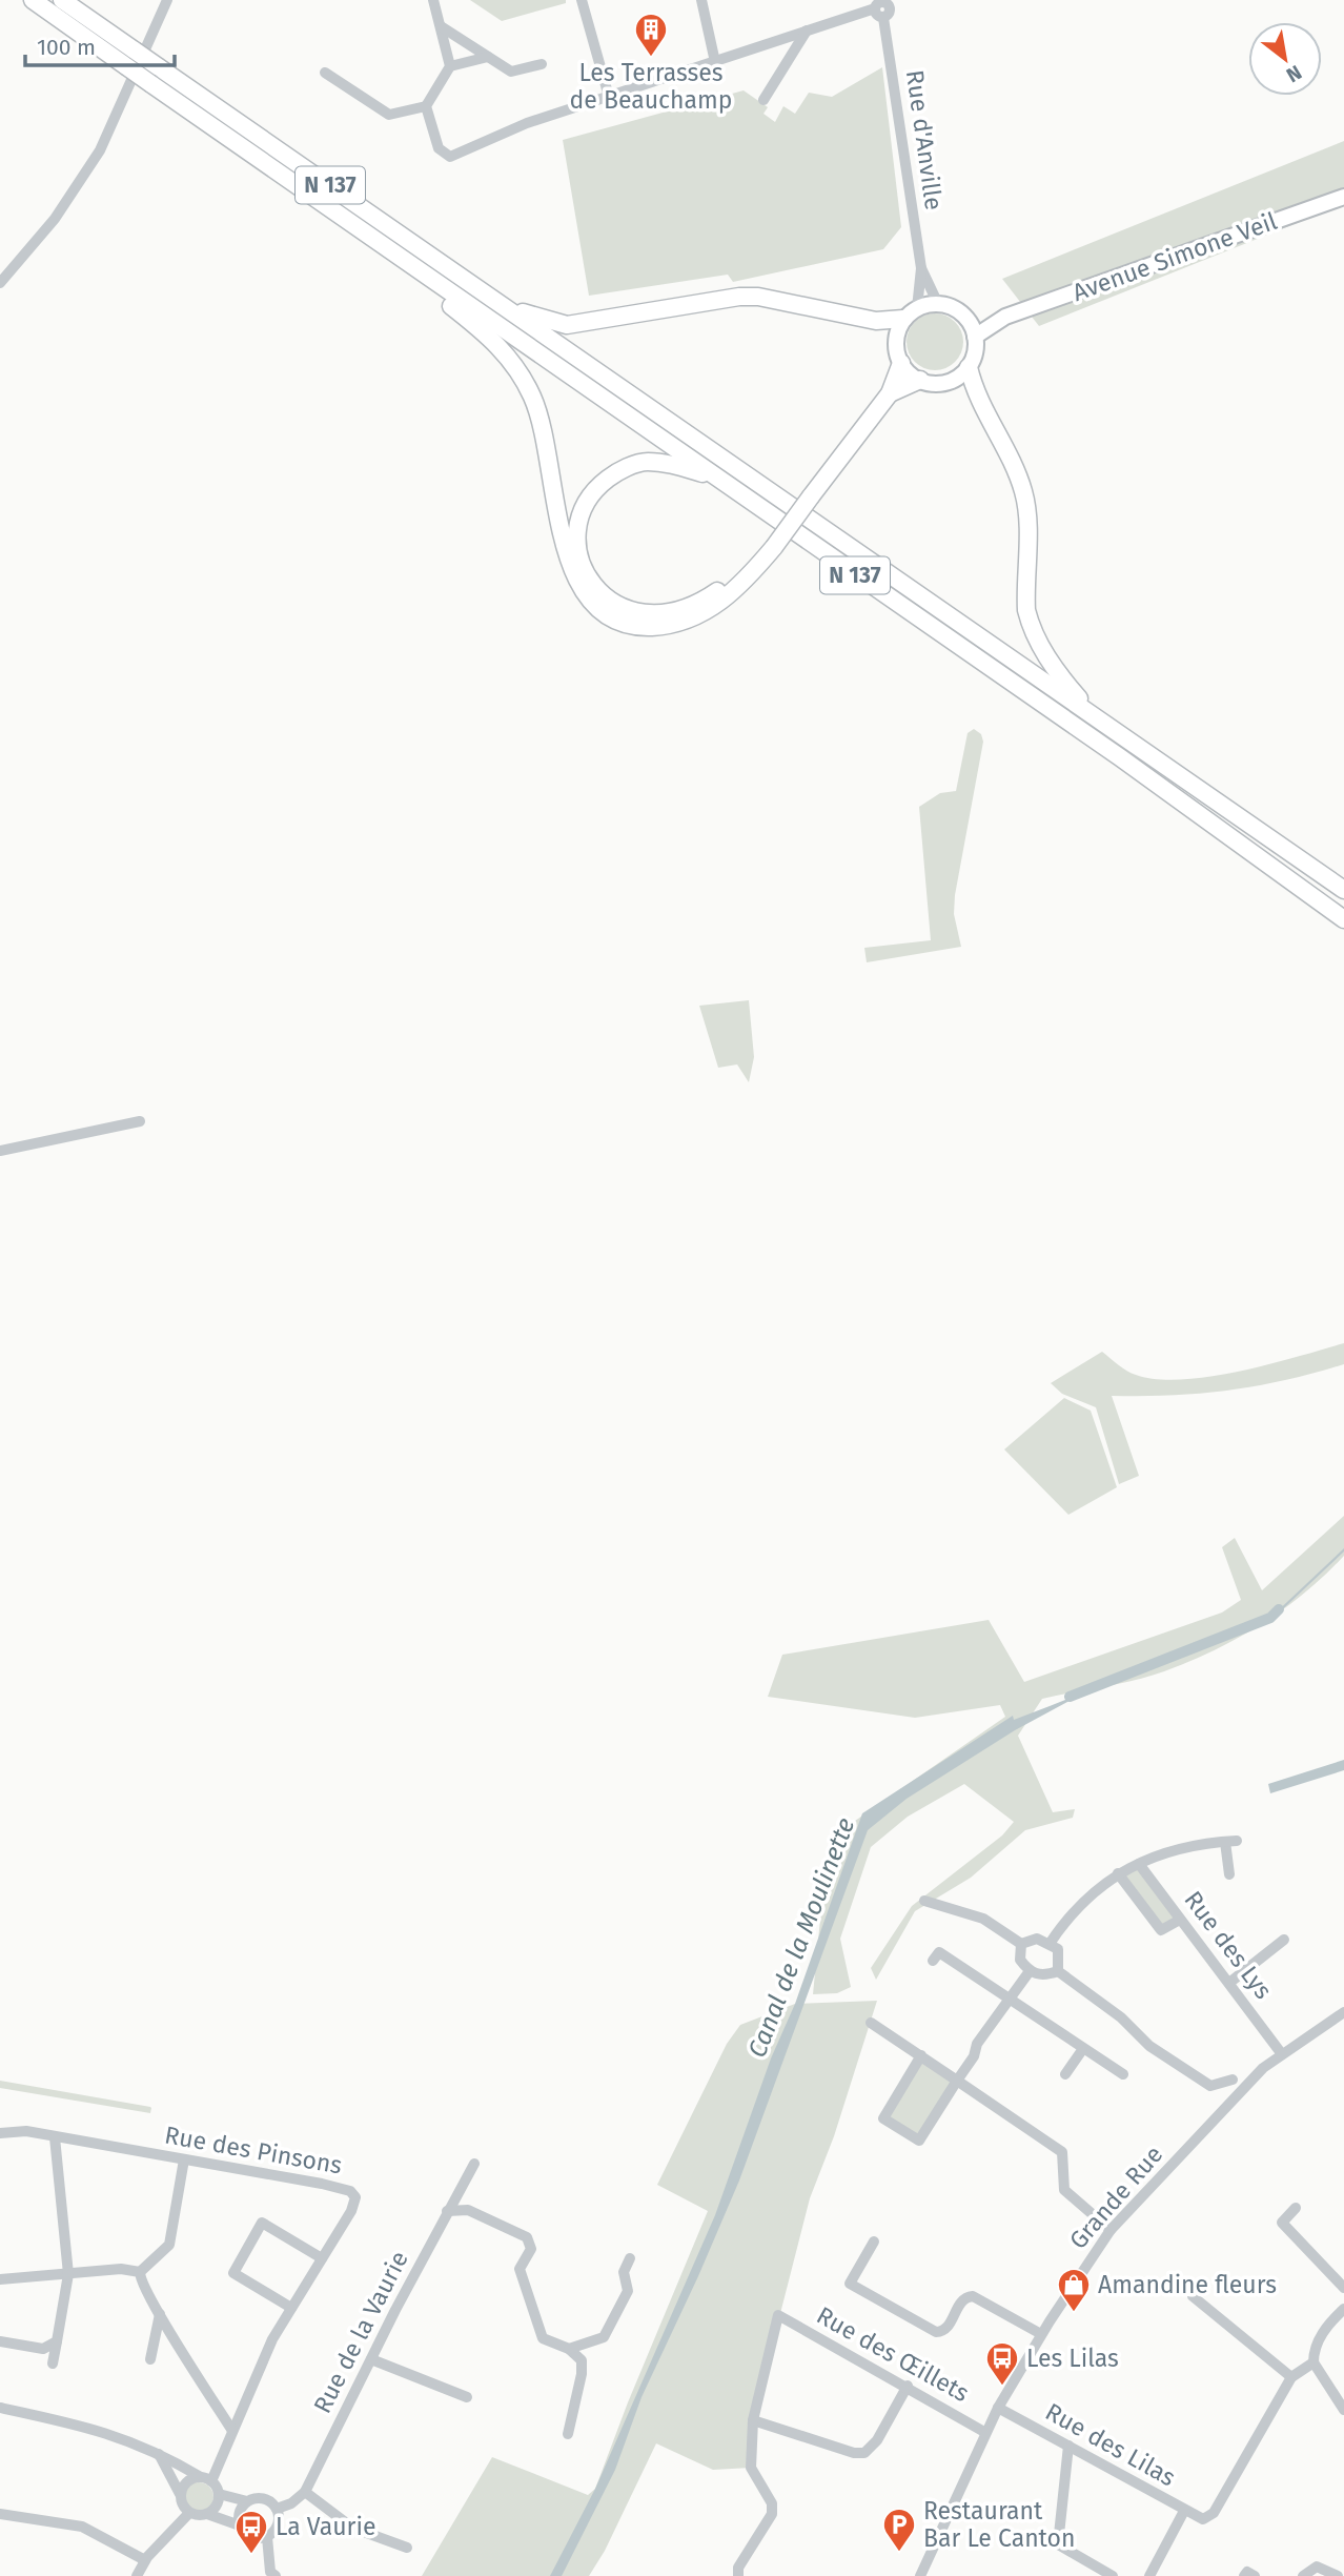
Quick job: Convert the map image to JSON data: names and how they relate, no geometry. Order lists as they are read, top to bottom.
{
  "streets": {
    "highway": ["N 137"],
    "main road": ["Avenue Simone Veil"],
    "street": [
      "Rue d'Anville",
      "Rue des Lys",
      "Rue des Pinsons",
      "Grande Rue",
      "Rue de la Vaurie",
      "Rue des Œillets",
      "Rue des Lilas"
    ]
  },
  "crossings": [
    ["Rue d'Anville", "Avenue Simone Veil"],
    ["Rue des Lys", "Grande Rue"],
    ["Grande Rue", "Rue des Œillets"],
    ["Grande Rue", "Rue des Lilas"]
  ],
  "water": ["Canal de la Moulinette"],
  "places": {
    "building": ["Les Terrasses de Beauchamp"],
    "shop": ["Amandine fleurs"],
    "bus stop": ["Les Lilas", "La Vaurie"],
    "parking": ["Restaurant Bar Le Canton"]
  },
  "scale_bar": "100 m",
  "north": "bottom right"
}
